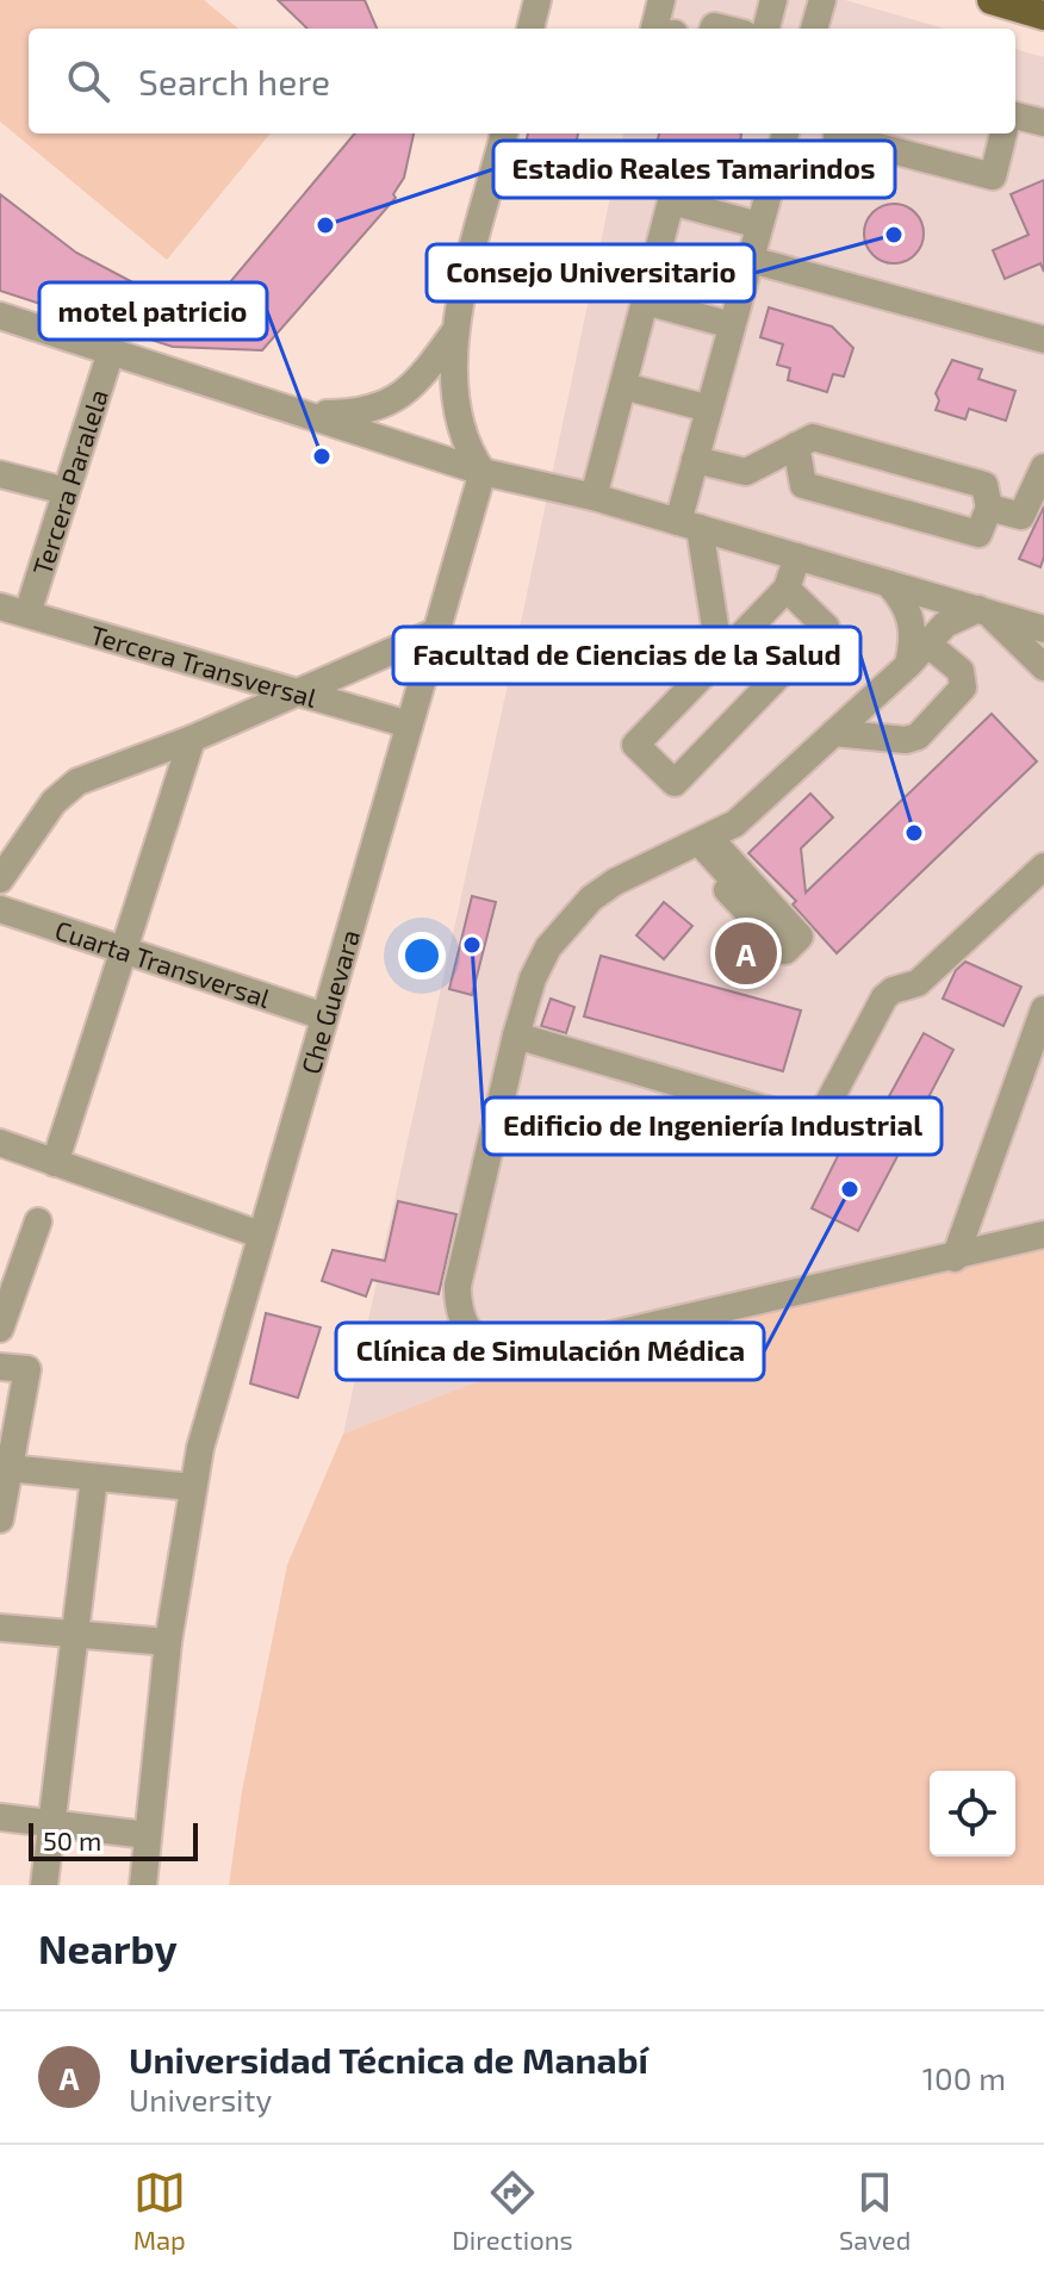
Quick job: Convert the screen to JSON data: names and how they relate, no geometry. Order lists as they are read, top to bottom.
{
  "streets": {
    "street": [
      "Tercera Paralela",
      "Tercera Transversal",
      "Cuarta Transversal",
      "Che Guevara"
    ]
  },
  "crossings": [
    ["Tercera Paralela", "Tercera Transversal"],
    ["Tercera Transversal", "Che Guevara"],
    ["Cuarta Transversal", "Che Guevara"]
  ],
  "places": [
    "Estadio Reales Tamarindos",
    "Consejo Universitario",
    "motel patricio",
    "Facultad de Ciencias de la Salud",
    "Edificio de Ingeniería Industrial",
    "Clínica de Simulación Médica"
  ],
  "scale_bar": "50 m",
  "page": {
    "search": "Search here",
    "pins": "A",
    "scale": "50 m",
    "heading": "Nearby",
    "list": [
      {
        "mark": "A",
        "name": "Universidad Técnica de Manabí",
        "note": "University",
        "value": "100 m"
      }
    ],
    "nav": ["Map", "Directions", "Saved"]
  }
}
